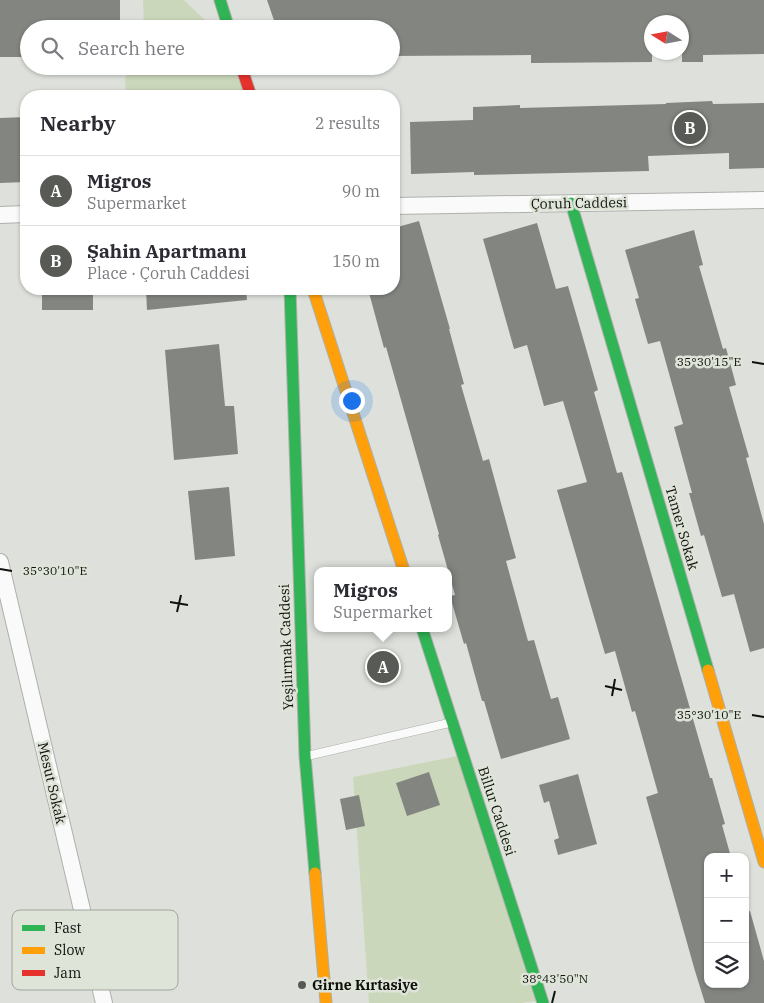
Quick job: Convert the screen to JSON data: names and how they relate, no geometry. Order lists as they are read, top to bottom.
{
  "streets": {
    "street": [
      "Çoruh Caddesi",
      "Tamer Sokak",
      "Yeşilırmak Caddesi",
      "Mesut Sokak",
      "Billur Caddesi"
    ]
  },
  "crossings": [
    ["Çoruh Caddesi", "Tamer Sokak"]
  ],
  "places": ["Girne Kırtasiye"],
  "legend": ["Fast", "Slow", "Jam"],
  "north": "left",
  "page": {
    "search": "Search here",
    "heading": ["Nearby", "2 results"],
    "pins": ["B", "A"],
    "list": [
      {
        "mark": "A",
        "name": "Migros",
        "note": "Supermarket",
        "value": "90 m"
      },
      {
        "mark": "B",
        "name": "Şahin Apartmanı",
        "note": "Place · Çoruh Caddesi",
        "value": "150 m"
      }
    ],
    "popup": ["Migros", "Supermarket"],
    "map_buttons": ["+", "−"]
  },
  "coordinates": ["35°30'15\"E", "35°30'10\"E", "38°43'50\"N"]
}
